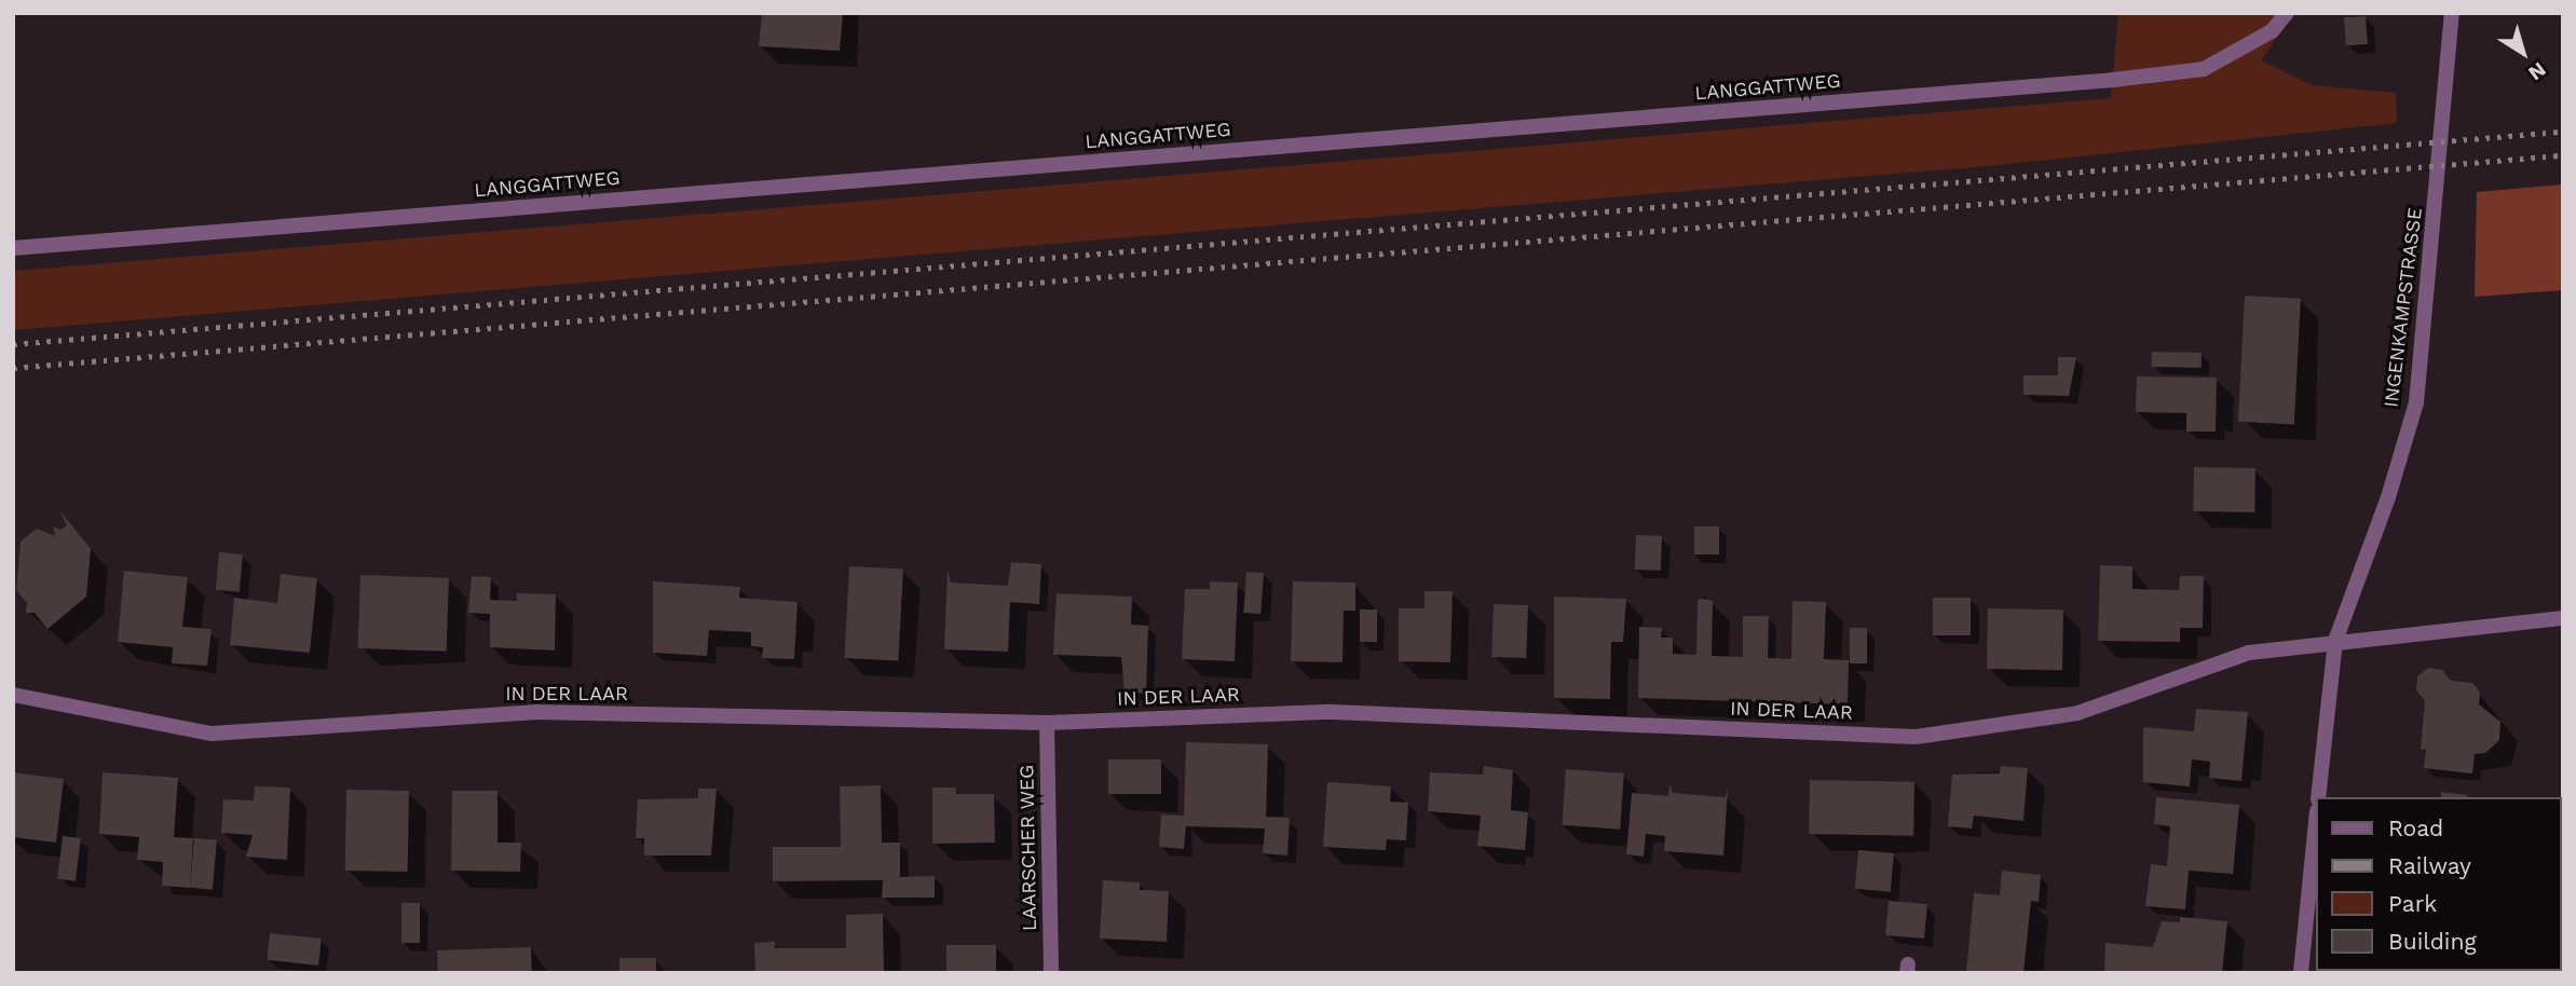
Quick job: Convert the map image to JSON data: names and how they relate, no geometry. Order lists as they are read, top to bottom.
{
  "streets": {
    "street": [
      "LANGGATTWEG",
      "INGENKAMPSTRASSE",
      "IN DER LAAR",
      "LAARSCHER WEG"
    ]
  },
  "crossings": [
    ["INGENKAMPSTRASSE", "IN DER LAAR"],
    ["IN DER LAAR", "LAARSCHER WEG"]
  ],
  "legend": [
    "Road",
    "Railway",
    "Park",
    "Building"
  ],
  "north": "bottom right"
}
